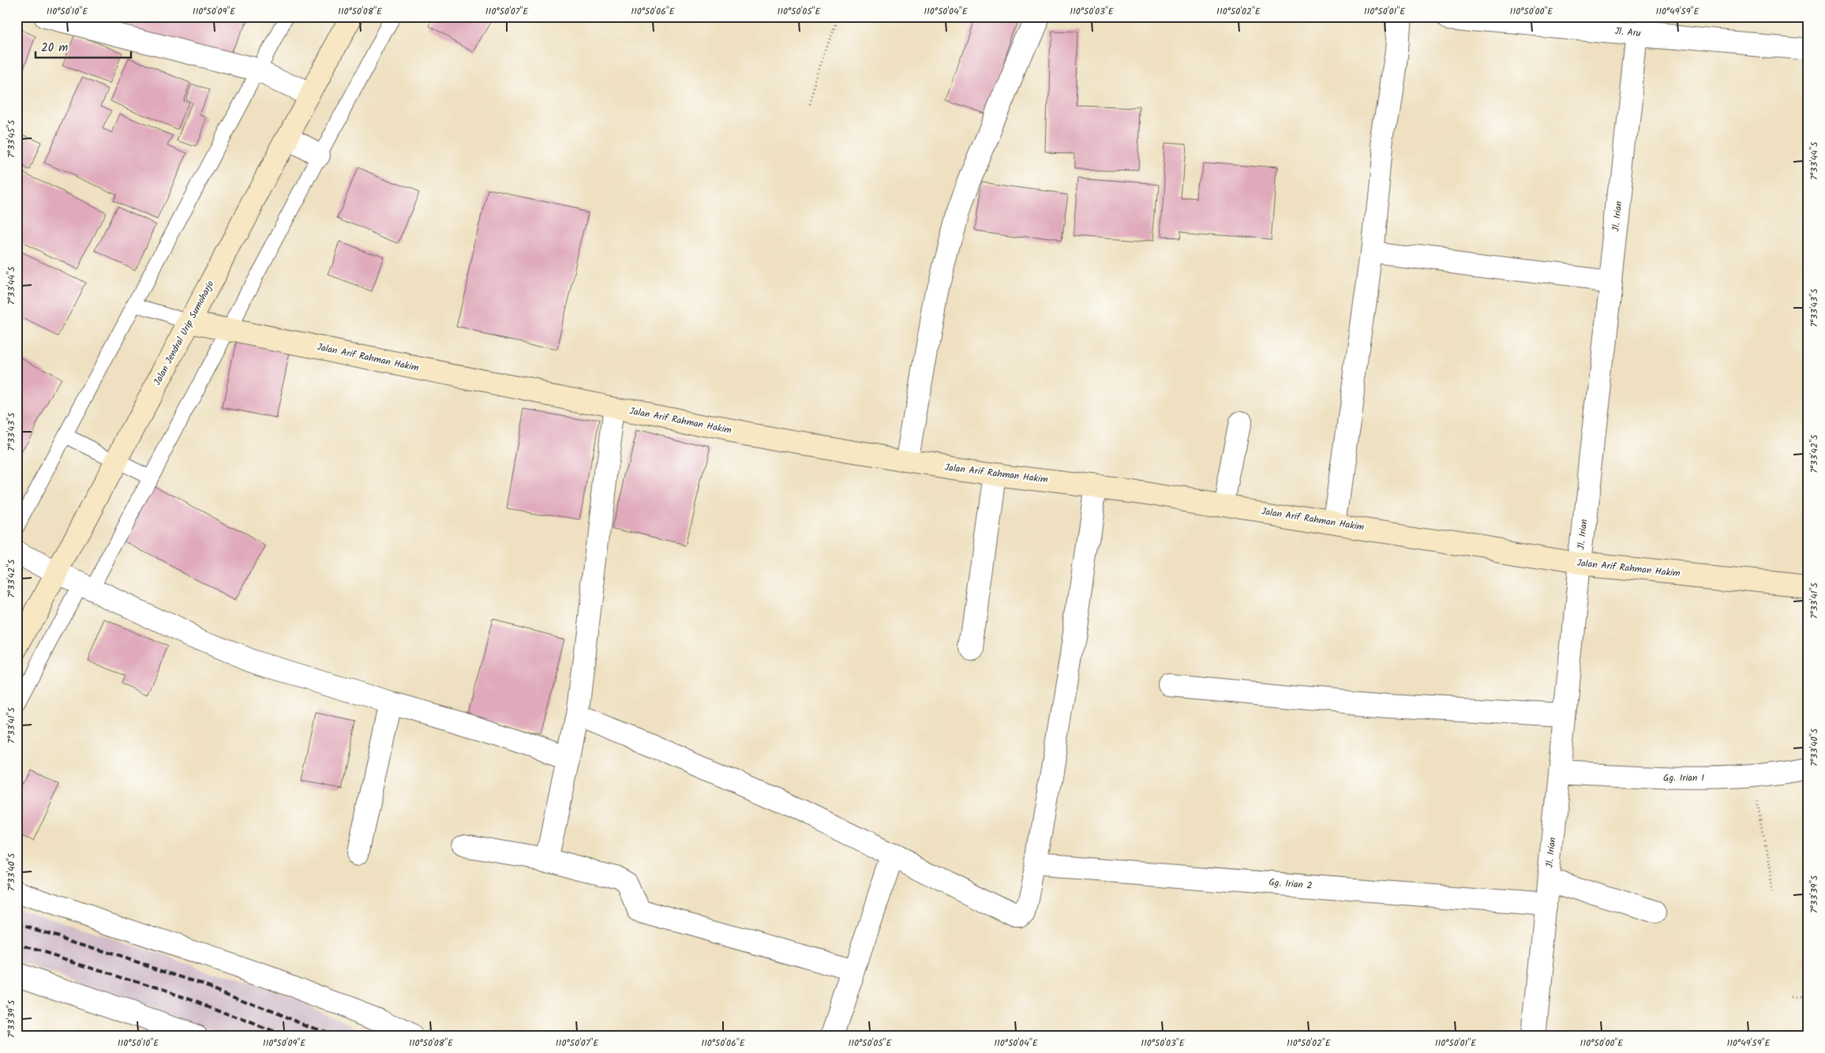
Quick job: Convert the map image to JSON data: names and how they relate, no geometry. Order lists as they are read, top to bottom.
{
  "streets": {
    "main road": ["Jalan Jendral Urip Sumoharjo", "Jalan Arif Rahman Hakim"],
    "street": [
      "Jl. Aru",
      "Jl. Irian",
      "Gg. Irian 1",
      "Gg. Irian 2"
    ]
  },
  "crossings": [
    ["Jl. Aru", "Jl. Irian"],
    ["Jl. Irian", "Jalan Arif Rahman Hakim"],
    ["Jl. Irian", "Gg. Irian 1"],
    ["Jl. Irian", "Gg. Irian 2"],
    ["Jalan Jendral Urip Sumoharjo", "Jalan Arif Rahman Hakim"]
  ],
  "scale_bar": "20 m",
  "coordinates": [
    "110°50'10\"E",
    "110°50'09\"E",
    "110°50'08\"E",
    "110°50'07\"E",
    "110°50'06\"E",
    "110°50'05\"E",
    "110°50'04\"E",
    "110°50'03\"E",
    "110°50'02\"E",
    "110°50'01\"E",
    "110°50'00\"E",
    "110°49'59\"E",
    "7°33'45\"S",
    "7°33'44\"S",
    "7°33'43\"S",
    "7°33'42\"S",
    "7°33'41\"S",
    "7°33'40\"S",
    "7°33'39\"S"
  ]
}
